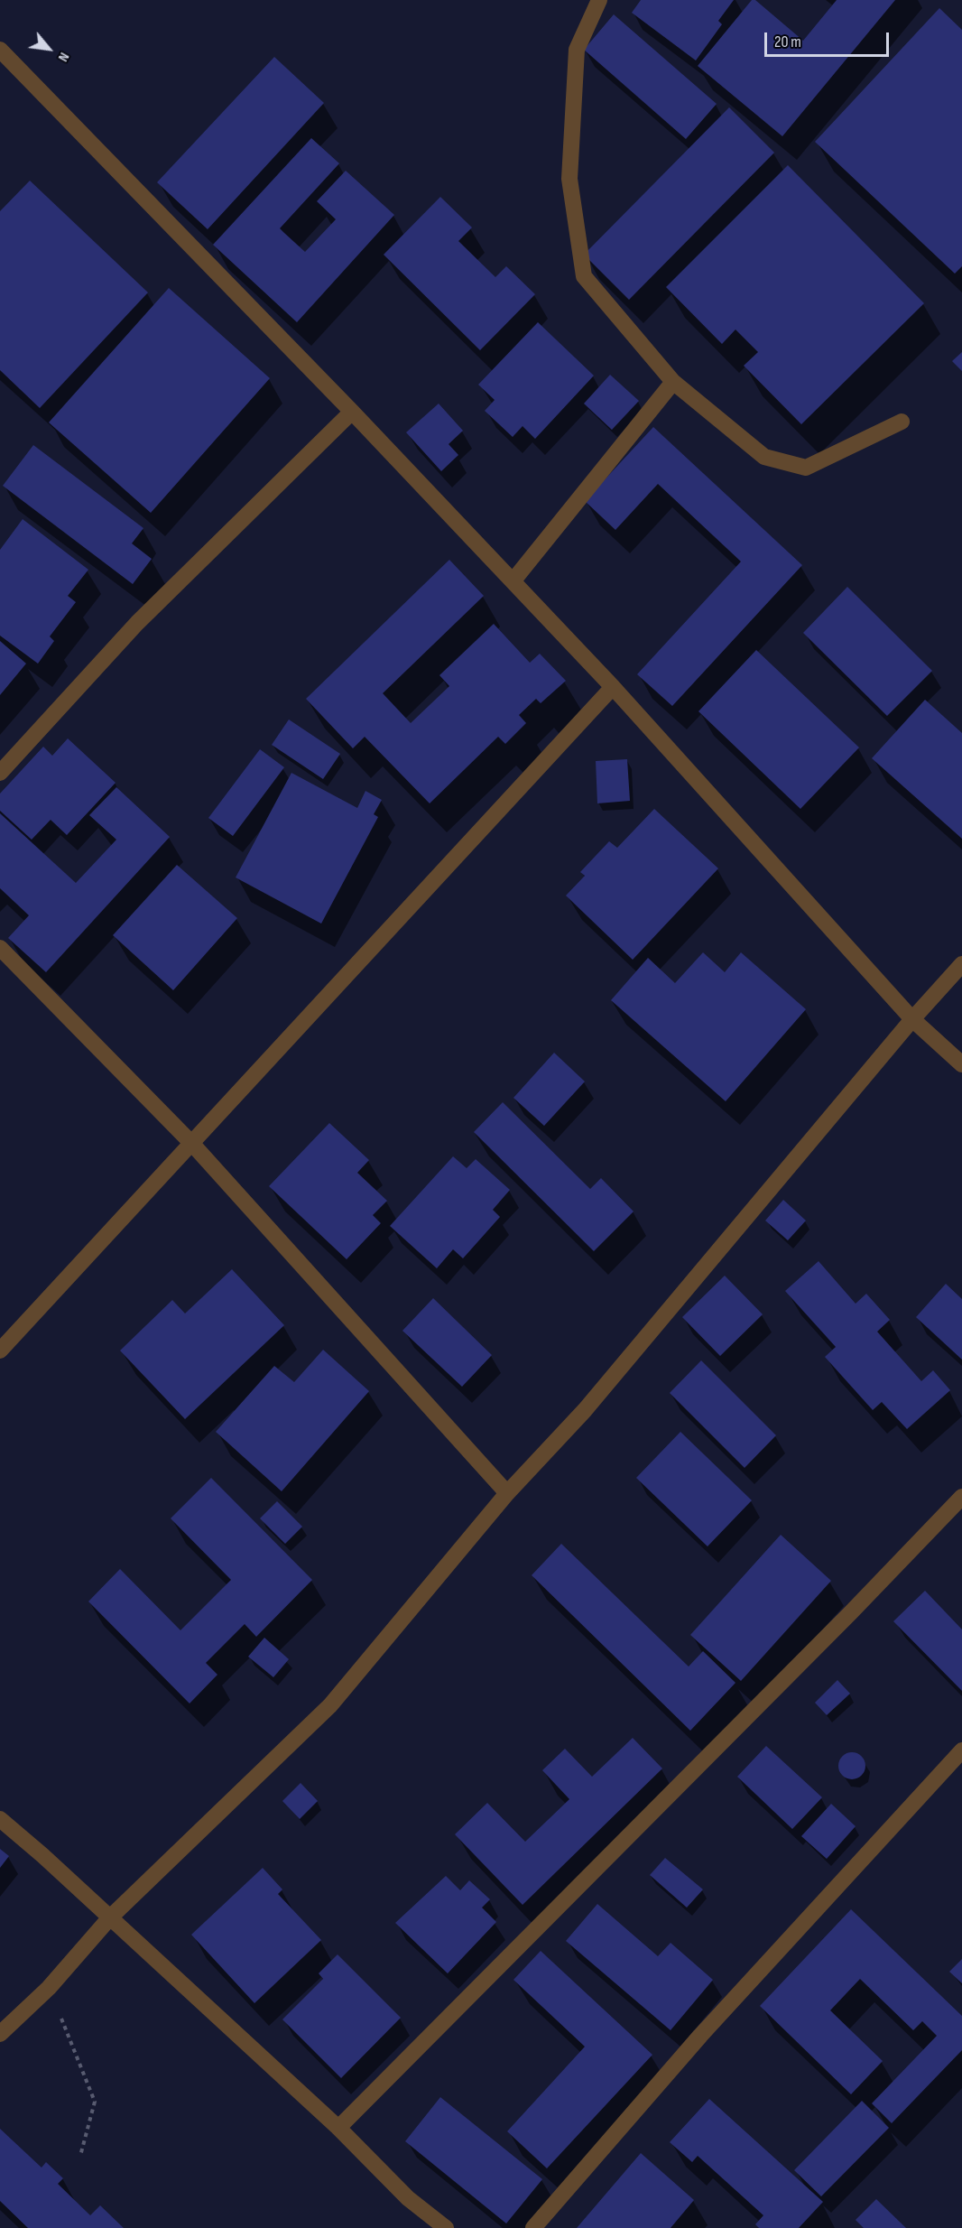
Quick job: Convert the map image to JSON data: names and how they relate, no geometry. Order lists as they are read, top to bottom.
{
  "scale_bar": "20 m",
  "north": "bottom right"
}
